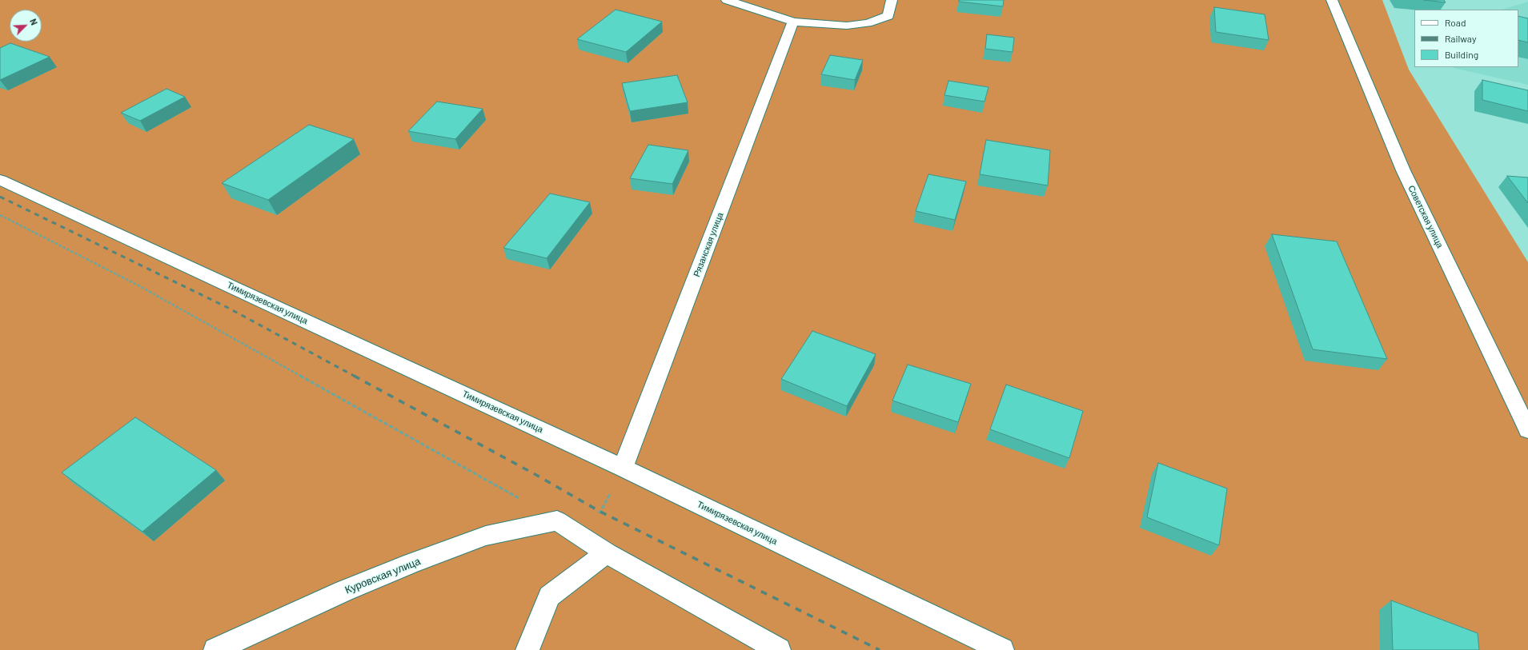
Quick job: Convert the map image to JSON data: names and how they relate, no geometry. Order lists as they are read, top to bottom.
{
  "streets": {
    "street": [
      "Советская улица",
      "Рязанская улица",
      "Тимирязевская улица",
      "Куровская улица"
    ]
  },
  "crossings": [
    ["Рязанская улица", "Тимирязевская улица"]
  ],
  "legend": ["Road", "Railway", "Building"],
  "north": "top right"
}
